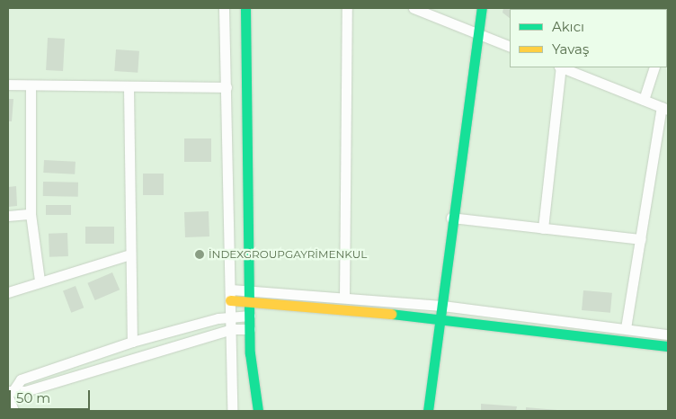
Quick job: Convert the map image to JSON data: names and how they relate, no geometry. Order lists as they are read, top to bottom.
{
  "places": ["İNDEXGROUPGAYRİMENKUL"],
  "legend": ["Akıcı", "Yavaş"],
  "scale_bar": "50 m"
}
